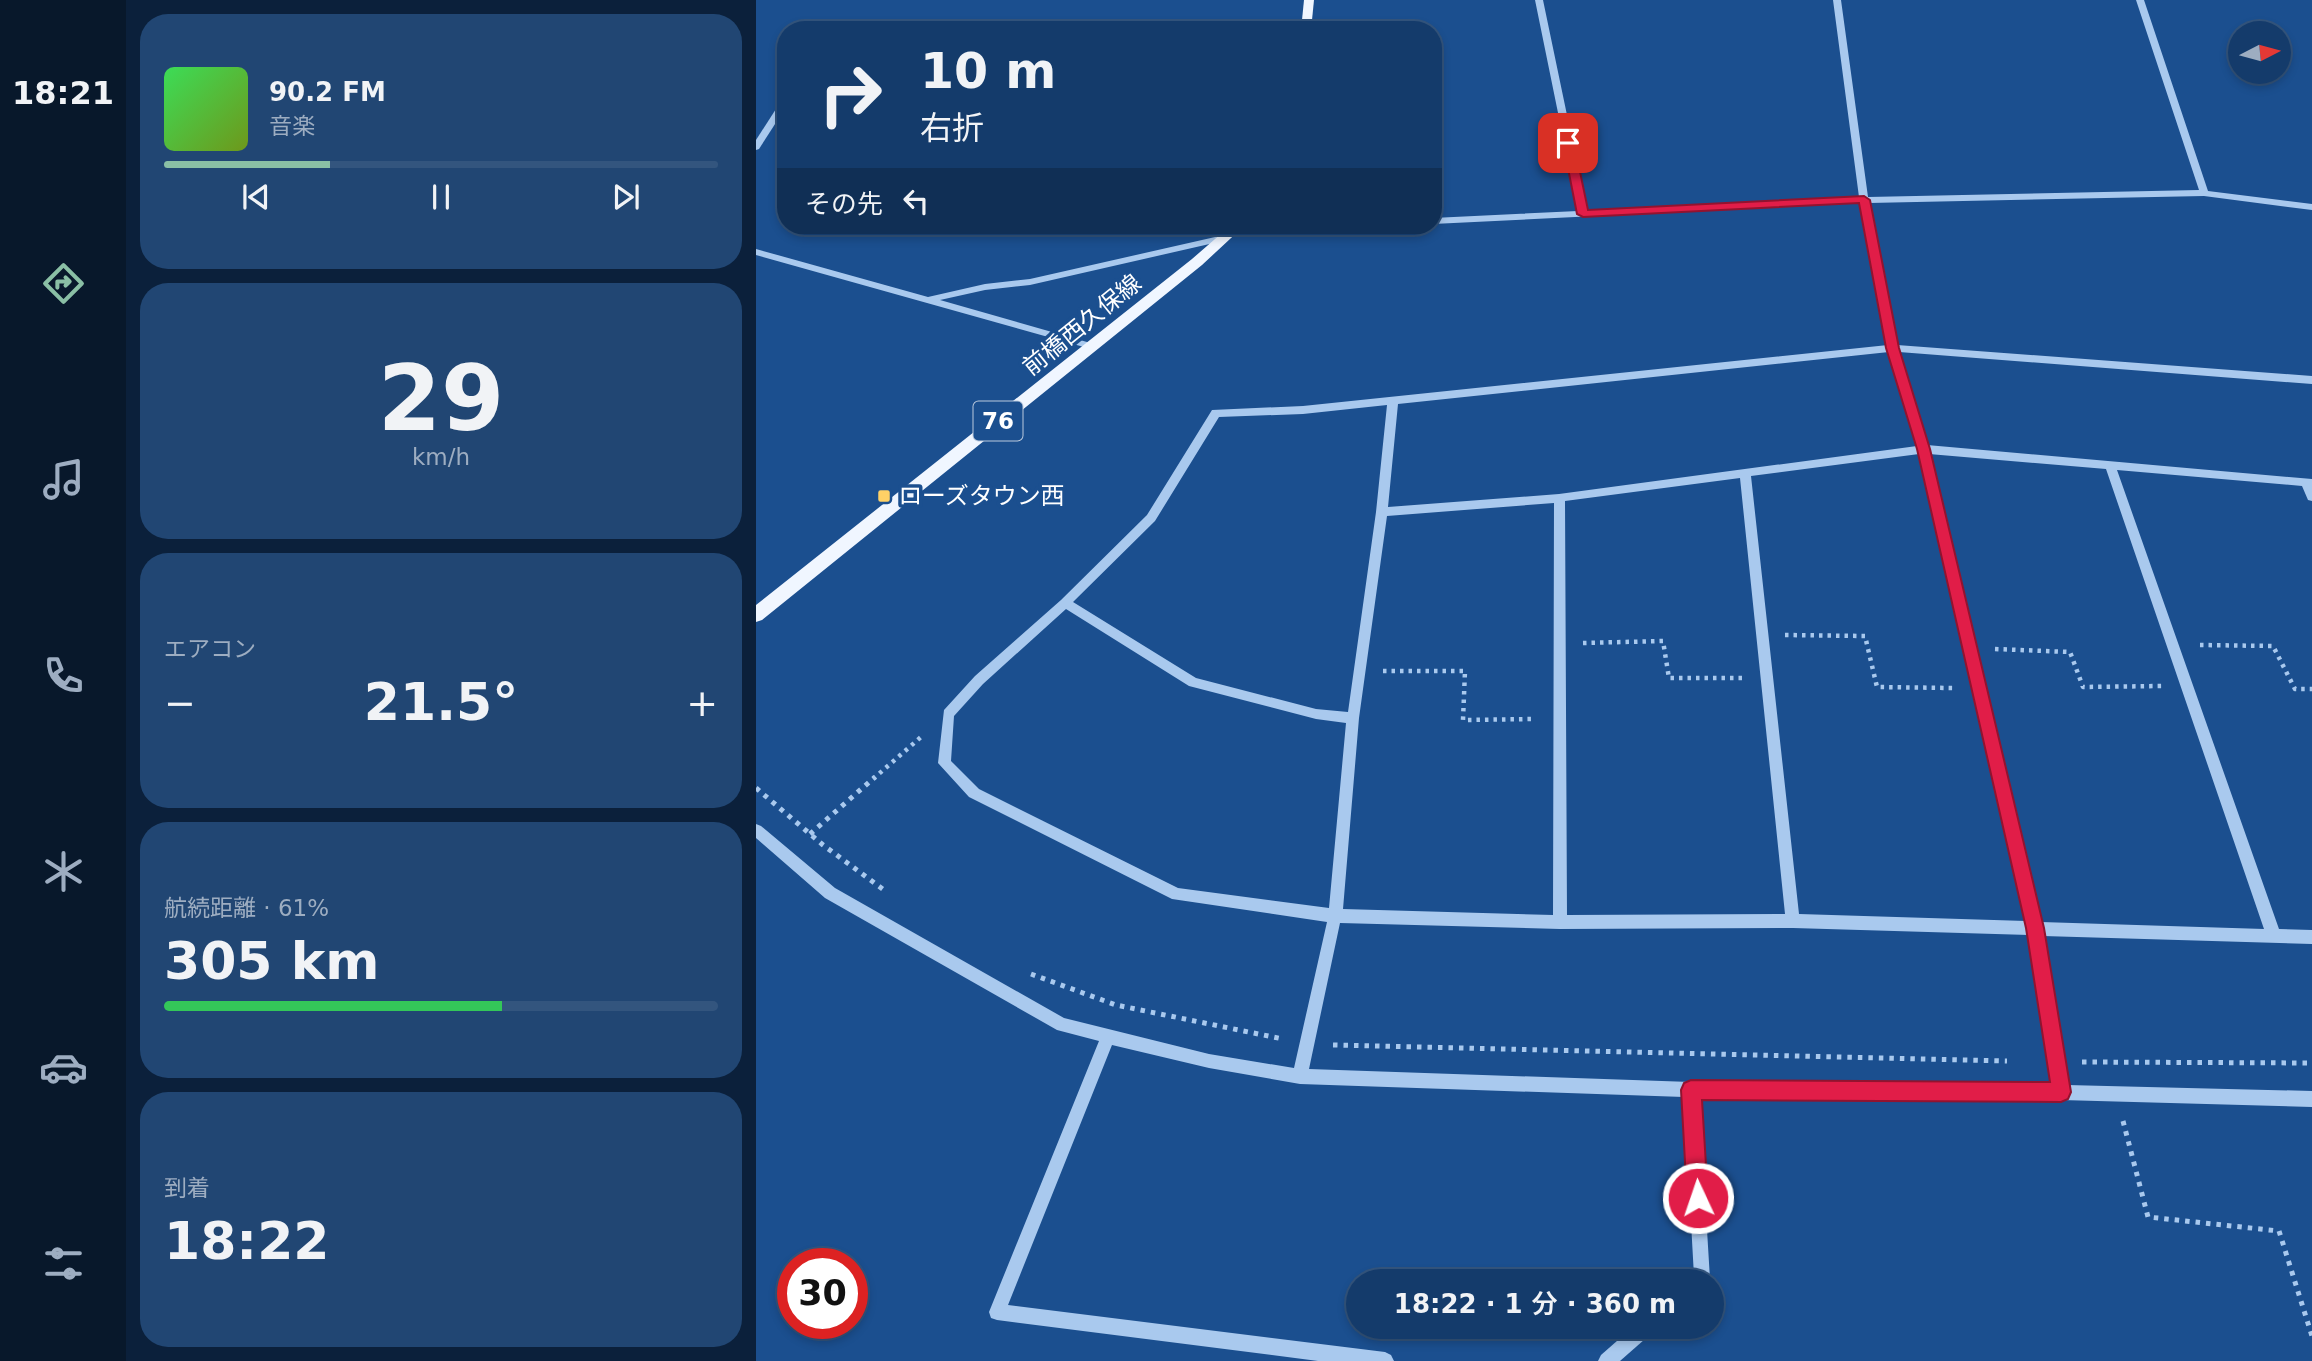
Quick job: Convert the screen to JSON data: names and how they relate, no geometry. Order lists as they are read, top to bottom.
{
  "streets": {
    "main road": ["前橋西久保線", "76"]
  },
  "places": {
    "transit": ["ローズタウン西"]
  },
  "north": "right",
  "page": {
    "tabs": "18:21",
    "turn": ["10 m", "右折"],
    "song": ["90.2 FM", "音楽"],
    "then": "その先",
    "tile": [
      ["29", "km/h"],
      "エアコン",
      ["航続距離 · 61%", "305 km"],
      ["到着", "18:22"]
    ],
    "heat": ["−", "21.5°", "+"],
    "limit": "30",
    "trip": "18:22 · 1 分 · 360 m"
  }
}
